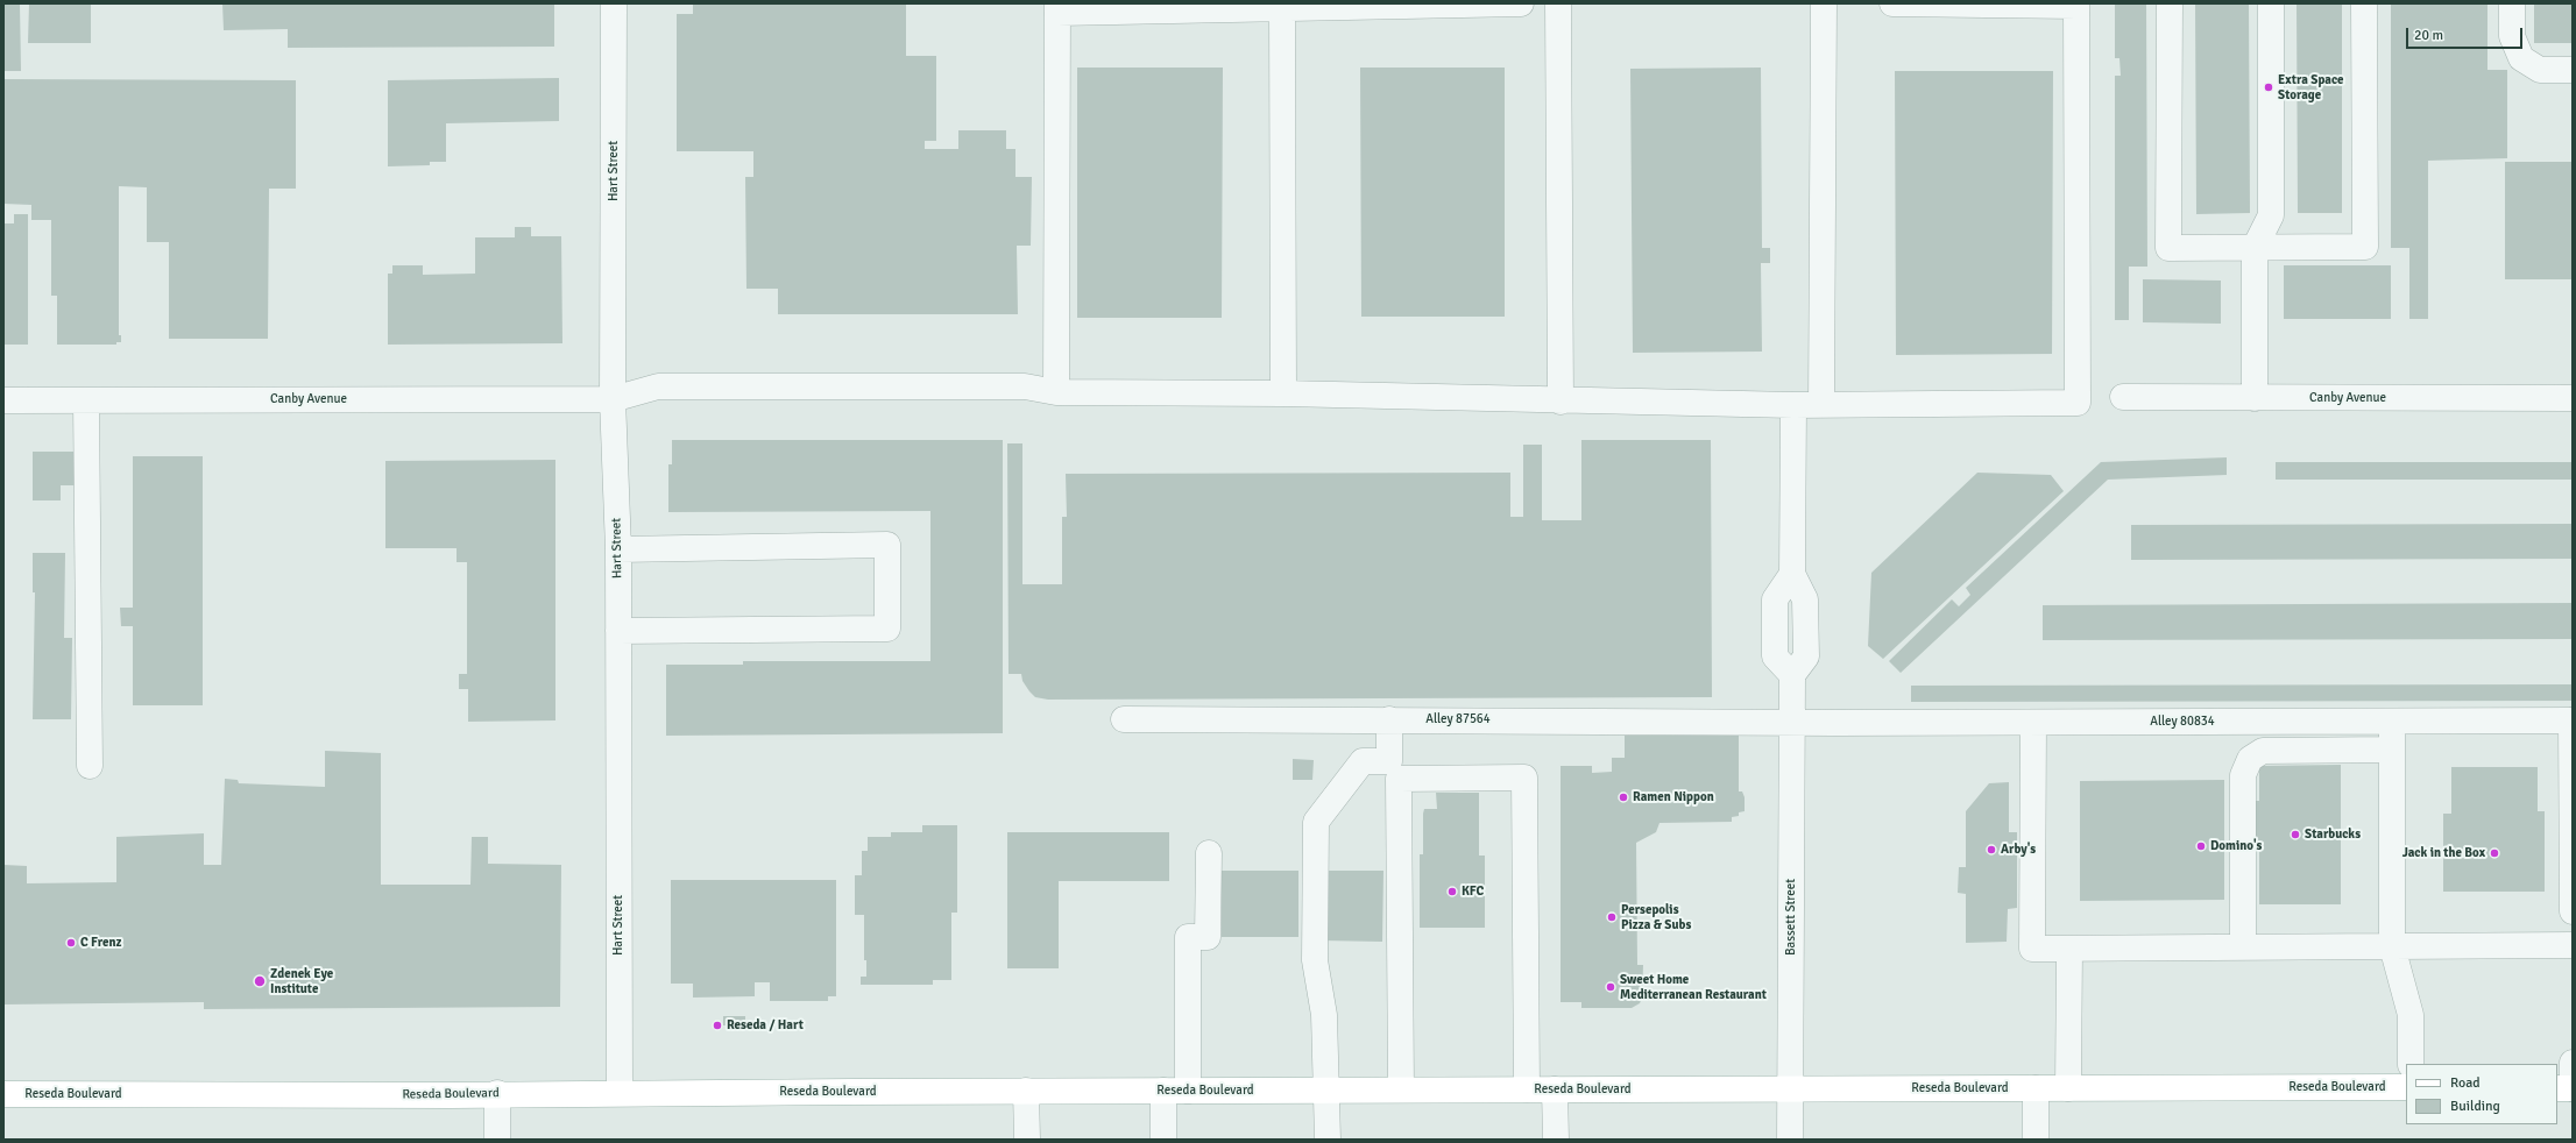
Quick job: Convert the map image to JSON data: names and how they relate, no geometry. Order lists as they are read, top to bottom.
{
  "streets": {
    "main road": ["Reseda Boulevard"],
    "street": [
      "Hart Street",
      "Canby Avenue",
      "Alley 87564",
      "Alley 80834",
      "Bassett Street"
    ]
  },
  "crossings": [
    ["Hart Street", "Canby Avenue"],
    ["Hart Street", "Reseda Boulevard"],
    ["Canby Avenue", "Bassett Street"],
    ["Alley 87564", "Alley 80834"],
    ["Alley 87564", "Bassett Street"],
    ["Alley 80834", "Bassett Street"],
    ["Bassett Street", "Reseda Boulevard"]
  ],
  "places": [
    "Extra Space Storage",
    "Ramen Nippon",
    "Starbucks",
    "Domino's",
    "Arby's",
    "Jack in the Box",
    "KFC",
    "Persepolis Pizza & Subs",
    "C Frenz",
    "Zdenek Eye Institute",
    "Sweet Home Mediterranean Restaurant",
    "Reseda / Hart"
  ],
  "legend": ["Road", "Building"],
  "scale_bar": "20 m"
}
